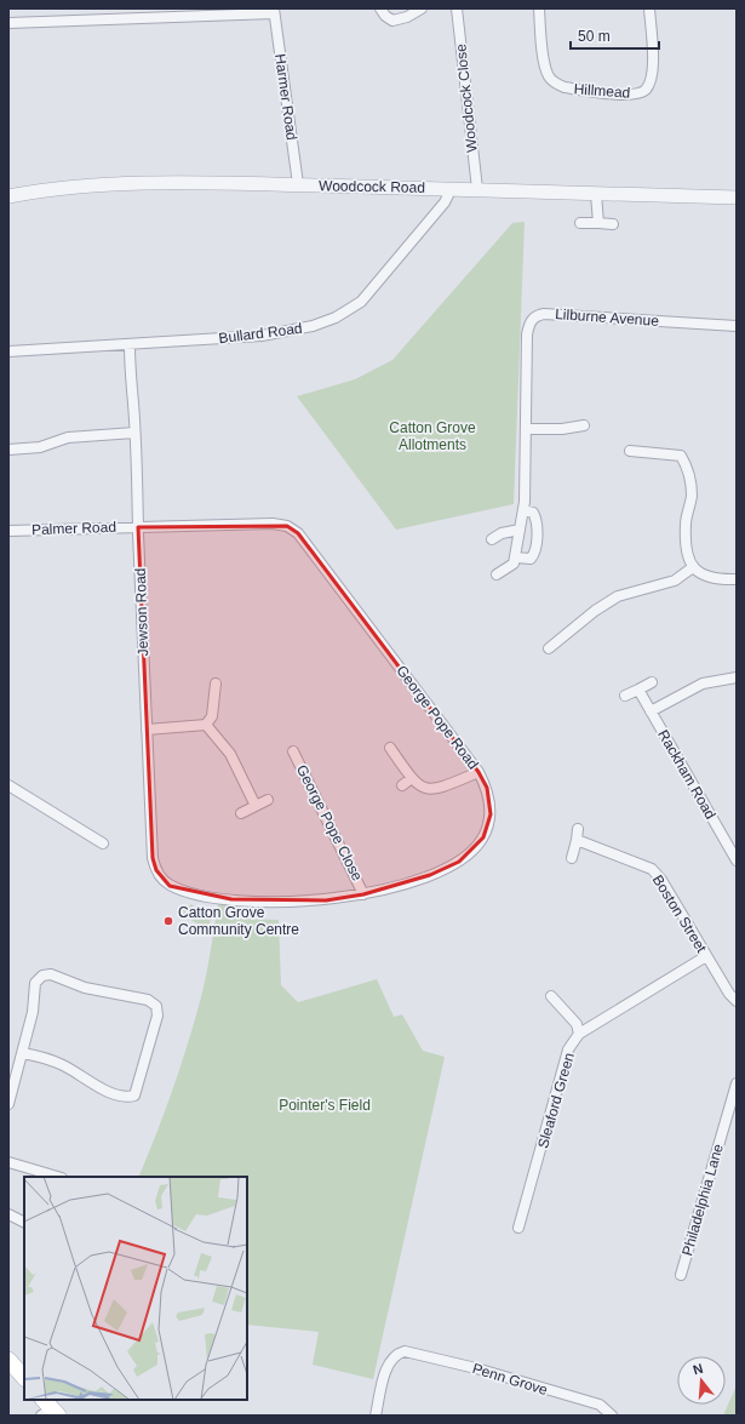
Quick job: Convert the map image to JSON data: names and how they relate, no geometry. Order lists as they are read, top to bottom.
{
  "streets": {
    "street": [
      "Hillmead",
      "Harmer Road",
      "Woodcock Close",
      "Woodcock Road",
      "Lilburne Avenue",
      "Bullard Road",
      "Palmer Road",
      "Jewson Road",
      "George Pope Road",
      "Rackham Road",
      "George Pope Close",
      "Boston Street",
      "Sleaford Green",
      "Philadelphia Lane",
      "Penn Grove"
    ]
  },
  "crossings": [
    ["Harmer Road", "Woodcock Road"],
    ["Woodcock Close", "Woodcock Road"],
    ["Woodcock Road", "Bullard Road"],
    ["Bullard Road", "Jewson Road"],
    ["Palmer Road", "Jewson Road"],
    ["Palmer Road", "George Pope Road"],
    ["Jewson Road", "George Pope Road"],
    ["George Pope Road", "George Pope Close"],
    ["Boston Street", "Sleaford Green"]
  ],
  "parks": ["Catton Grove Allotments", "Pointer's Field"],
  "places": ["Catton Grove Community Centre"],
  "scale_bar": "50 m",
  "north": "top"
}
